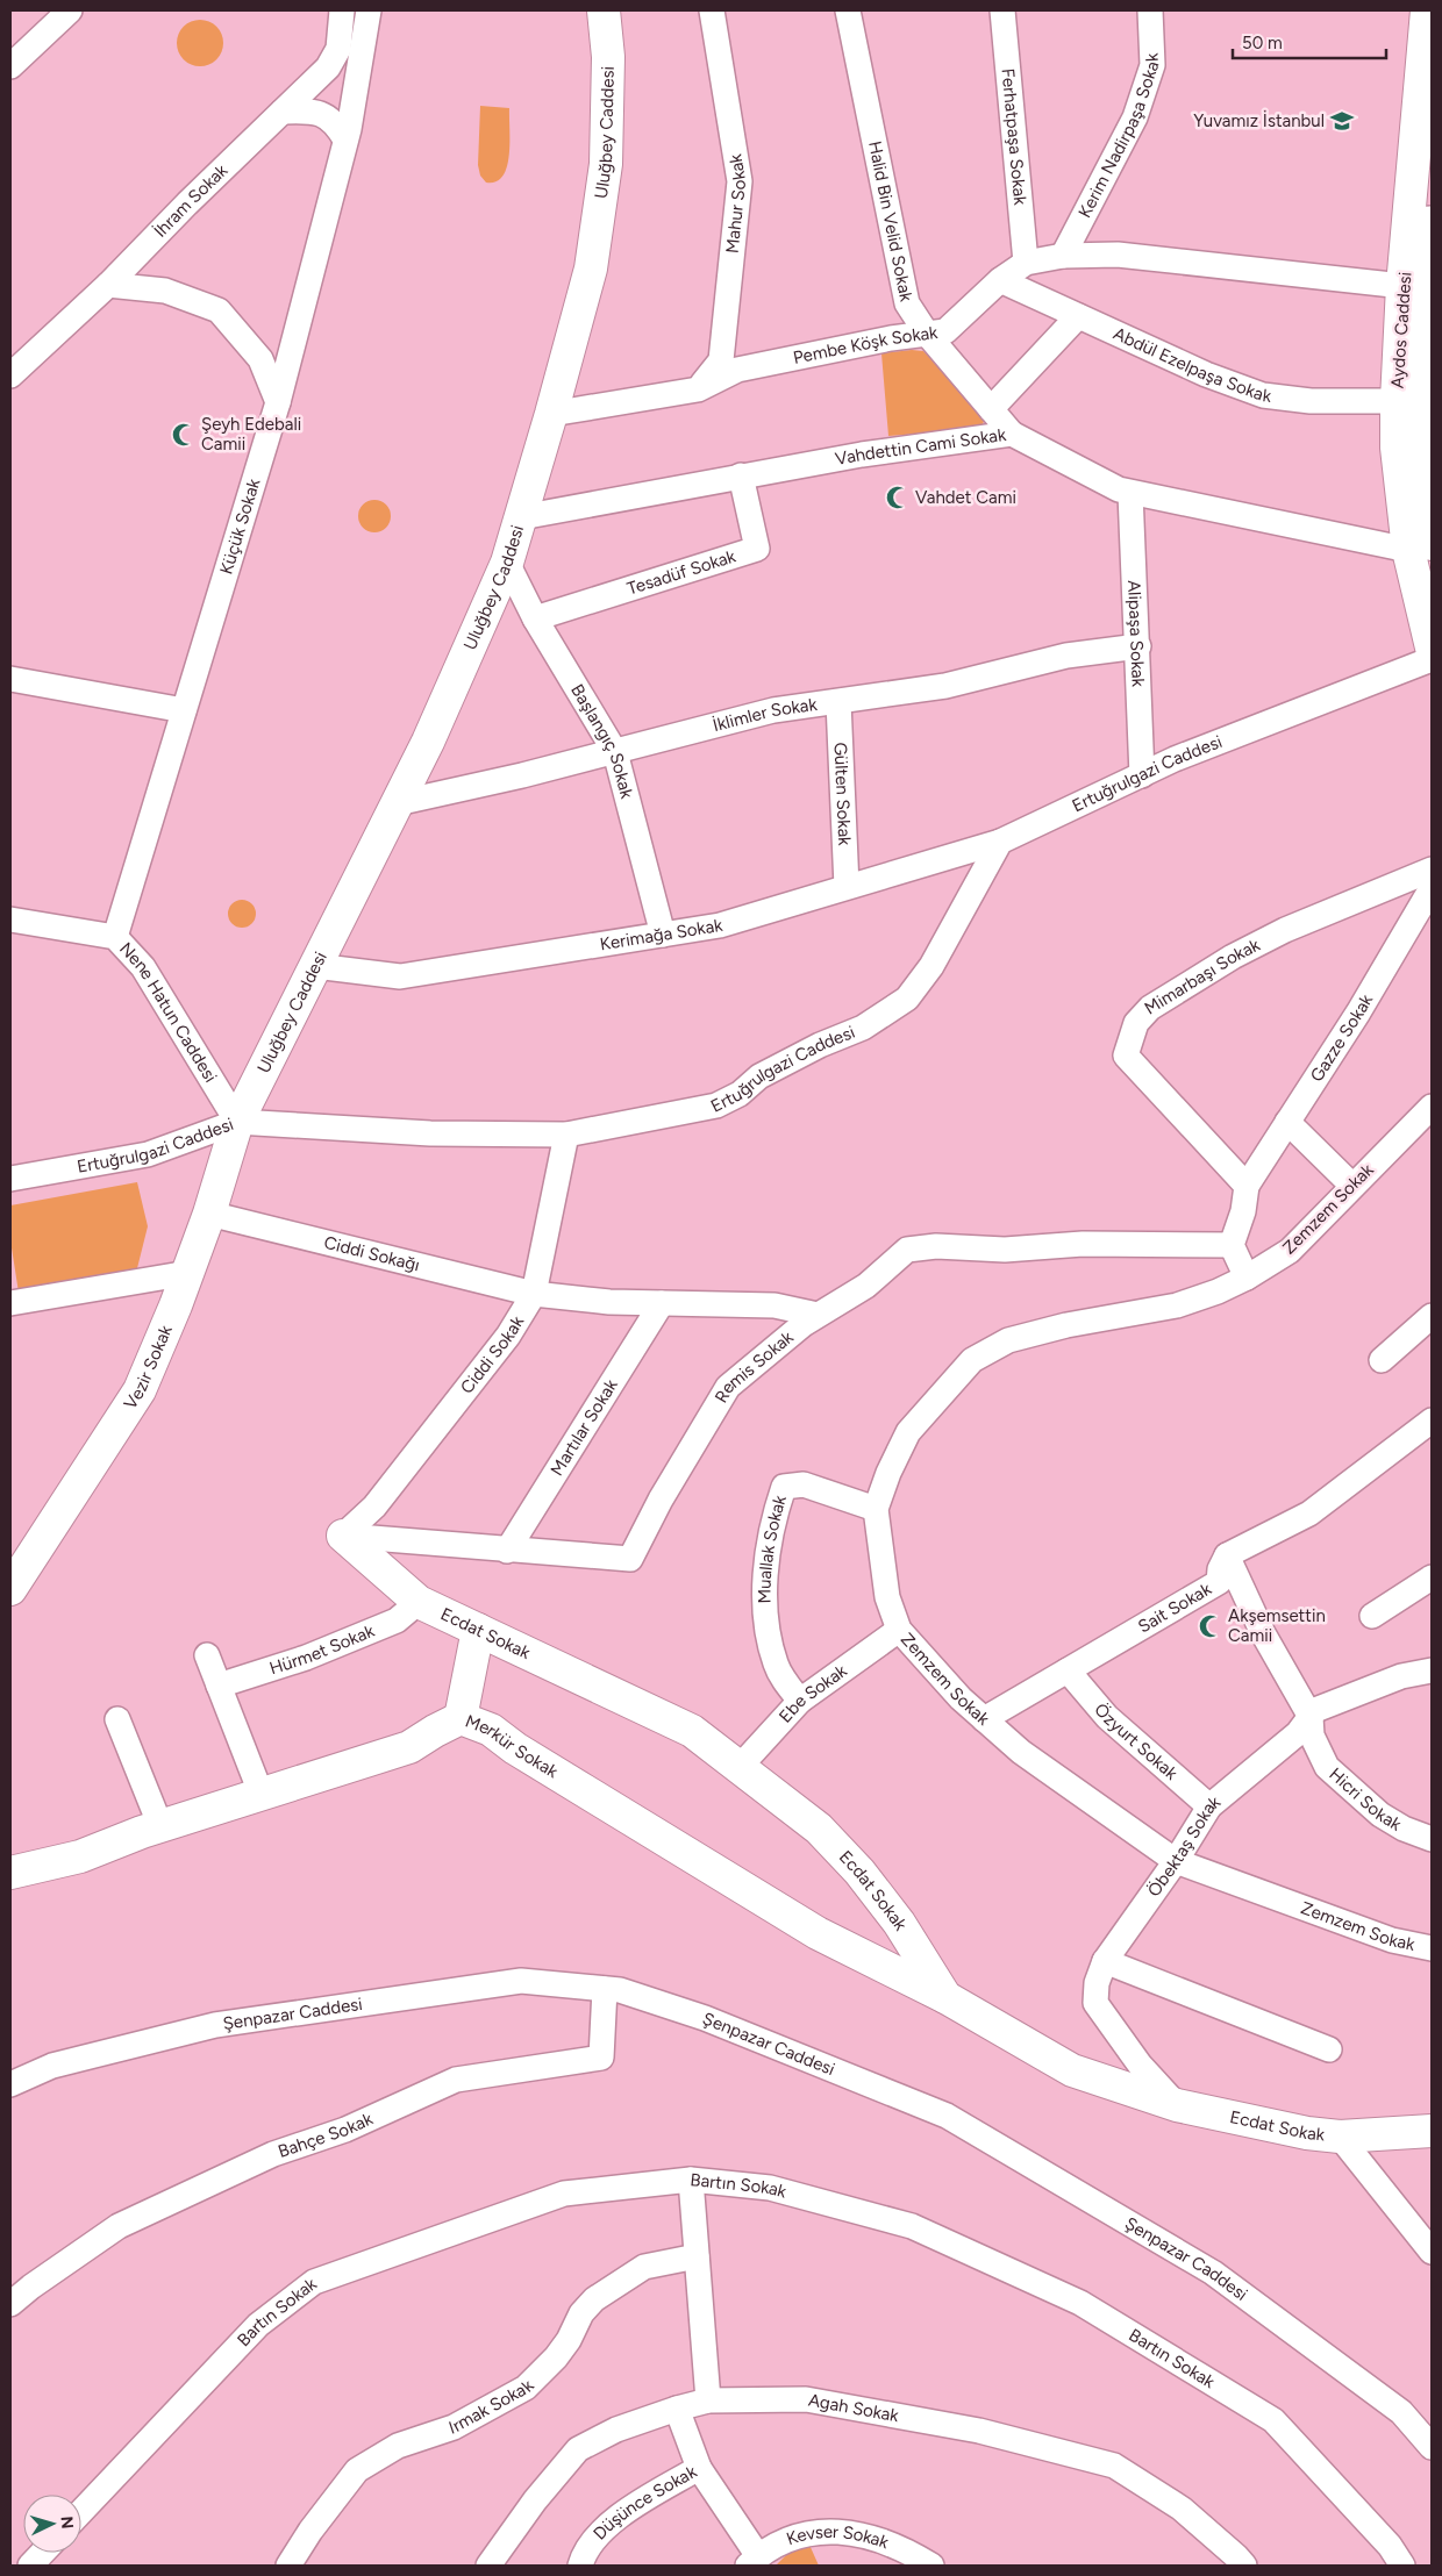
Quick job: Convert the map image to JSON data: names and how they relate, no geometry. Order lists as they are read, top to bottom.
{
  "streets": {
    "street": [
      "Uluğbey Caddesi",
      "Kerim Nadirpaşa Sokak",
      "Ferhatpaşa Sokak",
      "İhram Sokak",
      "Mahur Sokak",
      "Halid Bin Velid Sokak",
      "Aydos Caddesi",
      "Pembe Köşk Sokak",
      "Abdül Ezelpaşa Sokak",
      "Vahdettin Cami Sokak",
      "Küçük Sokak",
      "Tesadüf Sokak",
      "Alipaşa Sokak",
      "İklimler Sokak",
      "Başlangıç Sokak",
      "Ertuğrulgazi Caddesi",
      "Gülten Sokak",
      "Kerimağa Sokak",
      "Mimarbaşı Sokak",
      "Nene Hatun Caddesi",
      "Gazze Sokak",
      "Zemzem Sokak",
      "Ciddi Sokağı",
      "Ciddi Sokak",
      "Vezir Sokak",
      "Remis Sokak",
      "Martılar Sokak",
      "Muallak Sokak",
      "Sait Sokak",
      "Ecdat Sokak",
      "Hürmet Sokak",
      "Ebe Sokak",
      "Özyurt Sokak",
      "Merkür Sokak",
      "Hicri Sokak",
      "Öbektaş Sokak",
      "Şenpazar Caddesi",
      "Bahçe Sokak",
      "Bartın Sokak",
      "Irmak Sokak",
      "Agah Sokak",
      "Düşünce Sokak",
      "Kevser Sokak"
    ]
  },
  "crossings": [
    ["Uluğbey Caddesi", "Pembe Köşk Sokak"],
    ["Uluğbey Caddesi", "Vahdettin Cami Sokak"],
    ["Uluğbey Caddesi", "İklimler Sokak"],
    ["Uluğbey Caddesi", "Başlangıç Sokak"],
    ["Uluğbey Caddesi", "Ertuğrulgazi Caddesi"],
    ["Uluğbey Caddesi", "Kerimağa Sokak"],
    ["Uluğbey Caddesi", "Nene Hatun Caddesi"],
    ["Uluğbey Caddesi", "Vezir Sokak"],
    ["Kerim Nadirpaşa Sokak", "Pembe Köşk Sokak"],
    ["Ferhatpaşa Sokak", "Pembe Köşk Sokak"],
    ["Mahur Sokak", "Pembe Köşk Sokak"],
    ["Halid Bin Velid Sokak", "Pembe Köşk Sokak"],
    ["Halid Bin Velid Sokak", "Vahdettin Cami Sokak"],
    ["Aydos Caddesi", "Pembe Köşk Sokak"],
    ["Aydos Caddesi", "Abdül Ezelpaşa Sokak"],
    ["Aydos Caddesi", "Vahdettin Cami Sokak"],
    ["Pembe Köşk Sokak", "Abdül Ezelpaşa Sokak"],
    ["Vahdettin Cami Sokak", "Tesadüf Sokak"],
    ["Vahdettin Cami Sokak", "Alipaşa Sokak"],
    ["Küçük Sokak", "Nene Hatun Caddesi"],
    ["Tesadüf Sokak", "Başlangıç Sokak"],
    ["Alipaşa Sokak", "İklimler Sokak"],
    ["Alipaşa Sokak", "Ertuğrulgazi Caddesi"],
    ["İklimler Sokak", "Başlangıç Sokak"],
    ["İklimler Sokak", "Gülten Sokak"],
    ["Başlangıç Sokak", "Kerimağa Sokak"],
    ["Ertuğrulgazi Caddesi", "Kerimağa Sokak"],
    ["Ertuğrulgazi Caddesi", "Nene Hatun Caddesi"],
    ["Ertuğrulgazi Caddesi", "Ciddi Sokak"],
    ["Ertuğrulgazi Caddesi", "Vezir Sokak"],
    ["Gülten Sokak", "Kerimağa Sokak"],
    ["Mimarbaşı Sokak", "Gazze Sokak"],
    ["Nene Hatun Caddesi", "Vezir Sokak"],
    ["Zemzem Sokak", "Muallak Sokak"],
    ["Zemzem Sokak", "Sait Sokak"],
    ["Zemzem Sokak", "Ebe Sokak"],
    ["Zemzem Sokak", "Öbektaş Sokak"],
    ["Ciddi Sokağı", "Ciddi Sokak"],
    ["Ciddi Sokağı", "Vezir Sokak"],
    ["Ciddi Sokağı", "Remis Sokak"],
    ["Ciddi Sokağı", "Martılar Sokak"],
    ["Ciddi Sokak", "Remis Sokak"],
    ["Ciddi Sokak", "Ecdat Sokak"],
    ["Remis Sokak", "Martılar Sokak"],
    ["Remis Sokak", "Ecdat Sokak"],
    ["Muallak Sokak", "Ebe Sokak"],
    ["Sait Sokak", "Özyurt Sokak"],
    ["Sait Sokak", "Hicri Sokak"],
    ["Ecdat Sokak", "Hürmet Sokak"],
    ["Ecdat Sokak", "Ebe Sokak"],
    ["Ecdat Sokak", "Merkür Sokak"],
    ["Ecdat Sokak", "Öbektaş Sokak"],
    ["Özyurt Sokak", "Öbektaş Sokak"],
    ["Hicri Sokak", "Öbektaş Sokak"],
    ["Şenpazar Caddesi", "Bahçe Sokak"],
    ["Agah Sokak", "Düşünce Sokak"]
  ],
  "places": {
    "school or university": ["Yuvamız İstanbul"],
    "mosque": ["Şeyh Edebali Camii", "Vahdet Cami", "Akşemsettin Camii"]
  },
  "scale_bar": "50 m",
  "north": "right"
}
